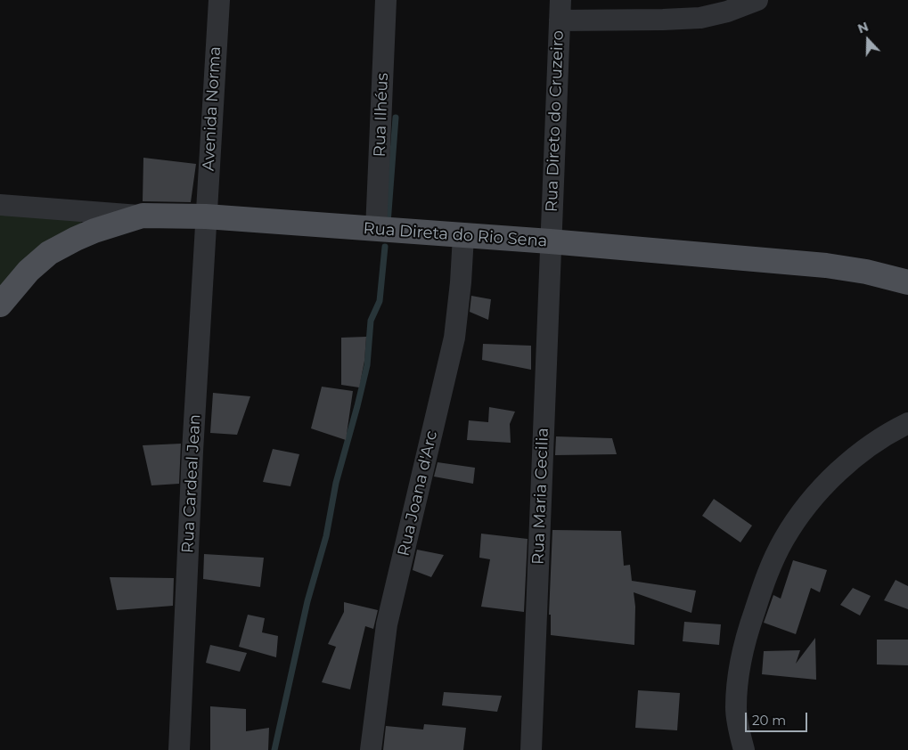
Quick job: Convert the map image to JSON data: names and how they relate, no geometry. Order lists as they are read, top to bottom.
{
  "streets": {
    "main road": ["Rua Direta do Rio Sena"],
    "street": [
      "Avenida Norma",
      "Rua Ilhéus",
      "Rua Direto do Cruzeiro",
      "Rua Cardeal Jean",
      "Rua Joana d'Arc",
      "Rua Maria Cecilia"
    ]
  },
  "crossings": [
    ["Avenida Norma", "Rua Direta do Rio Sena"],
    ["Avenida Norma", "Rua Cardeal Jean"],
    ["Rua Ilhéus", "Rua Direta do Rio Sena"],
    ["Rua Direto do Cruzeiro", "Rua Direta do Rio Sena"],
    ["Rua Direto do Cruzeiro", "Rua Maria Cecilia"],
    ["Rua Direta do Rio Sena", "Rua Cardeal Jean"],
    ["Rua Direta do Rio Sena", "Rua Joana d'Arc"],
    ["Rua Direta do Rio Sena", "Rua Maria Cecilia"]
  ],
  "scale_bar": "20 m",
  "north": "top"
}
